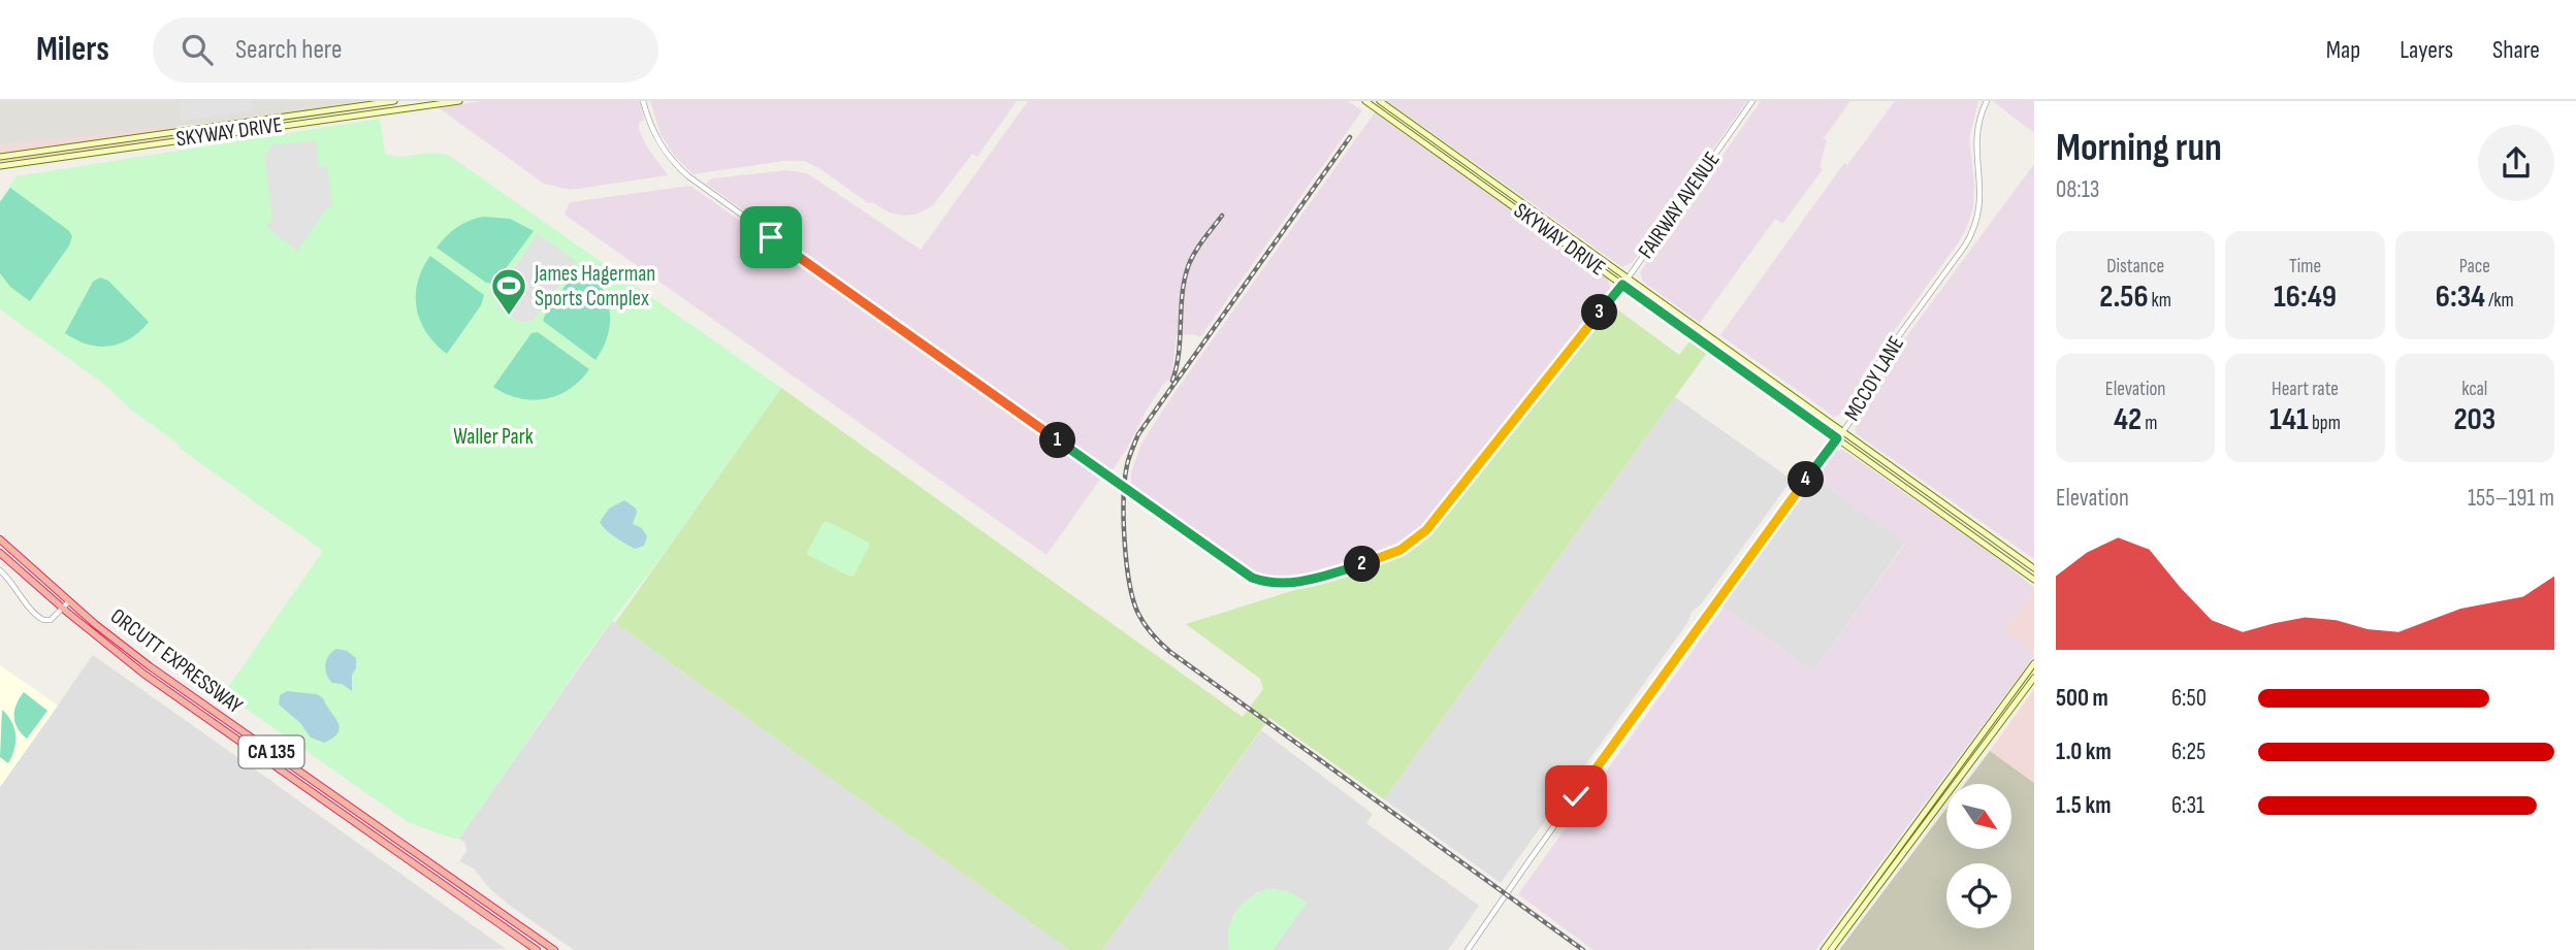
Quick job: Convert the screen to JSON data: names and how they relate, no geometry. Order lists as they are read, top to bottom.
{
  "streets": {
    "highway": ["ORCUTT EXPRESSWAY", "CA 135"],
    "main road": ["SKYWAY DRIVE"],
    "street": ["FAIRWAY AVENUE", "MCCOY LANE"]
  },
  "crossings": [
    ["SKYWAY DRIVE", "FAIRWAY AVENUE"],
    ["SKYWAY DRIVE", "MCCOY LANE"]
  ],
  "parks": ["Waller Park"],
  "places": {
    "sports": ["James Hagerman Sports Complex"]
  },
  "north": "bottom right",
  "page": {
    "header": "Milers",
    "search": "Search here",
    "nav": ["Map", "Layers", "Share"],
    "heading": ["Morning run", "08:13"],
    "stats": [
      ["Distance", "2.56 km"],
      ["Time", "16:49"],
      ["Pace", "6:34 /km"],
      ["Elevation", "42 m"],
      ["Heart rate", "141 bpm"],
      ["kcal", "203"]
    ],
    "pins": [
      "3",
      "1",
      "4",
      "2"
    ],
    "chart": ["Elevation", "155–191 m"],
    "list": [
      {
        "name": "500 m",
        "note": "6:50"
      },
      {
        "name": "1.0 km",
        "note": "6:25"
      },
      {
        "name": "1.5 km",
        "note": "6:31"
      }
    ]
  }
}
